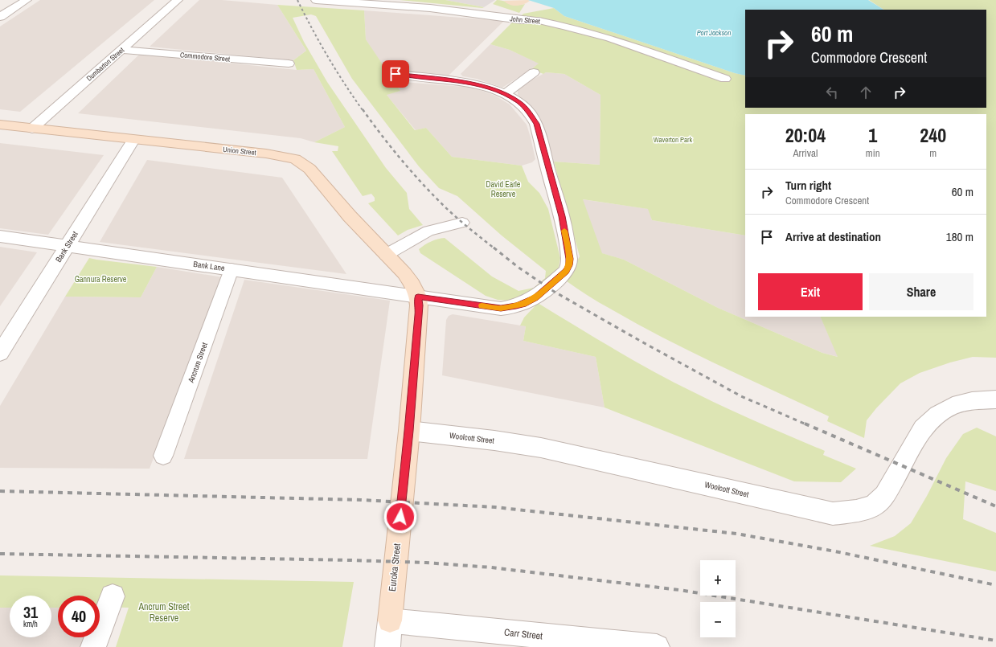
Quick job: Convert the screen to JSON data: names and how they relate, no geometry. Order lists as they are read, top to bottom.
{
  "streets": {
    "street": [
      "John Street",
      "Commodore Street",
      "Dumbarton Street",
      "Union Street",
      "Bank Street",
      "Bank Lane",
      "Woolcott Street",
      "Euroka Street",
      "Carr Street"
    ],
    "lane": ["Ancrum Street"]
  },
  "crossings": [
    ["Commodore Street", "Dumbarton Street"],
    ["Dumbarton Street", "Union Street"],
    ["Union Street", "Bank Street"],
    ["Union Street", "Bank Lane"],
    ["Union Street", "Euroka Street"],
    ["Bank Street", "Bank Lane"],
    ["Bank Lane", "Ancrum Street"],
    ["Bank Lane", "Euroka Street"],
    ["Woolcott Street", "Euroka Street"],
    ["Euroka Street", "Carr Street"]
  ],
  "water": ["Port Jackson"],
  "parks": [
    "Waverton Park",
    "David Earle Reserve",
    "Gannura Reserve",
    "Ancrum Street Reserve"
  ],
  "page": {
    "turn": ["60 m", "Commodore Crescent"],
    "eta": [
      "20:04",
      "Arrival",
      "1",
      "min",
      "240",
      "m"
    ],
    "list": [
      {
        "name": "Turn right",
        "note": "Commodore Crescent",
        "value": "60 m"
      },
      {
        "name": "Arrive at destination",
        "value": "180 m"
      }
    ],
    "buttons": ["Exit", "Share"],
    "map_buttons": ["+", "−"],
    "speed": "31 km/h",
    "limit": "40"
  }
}
